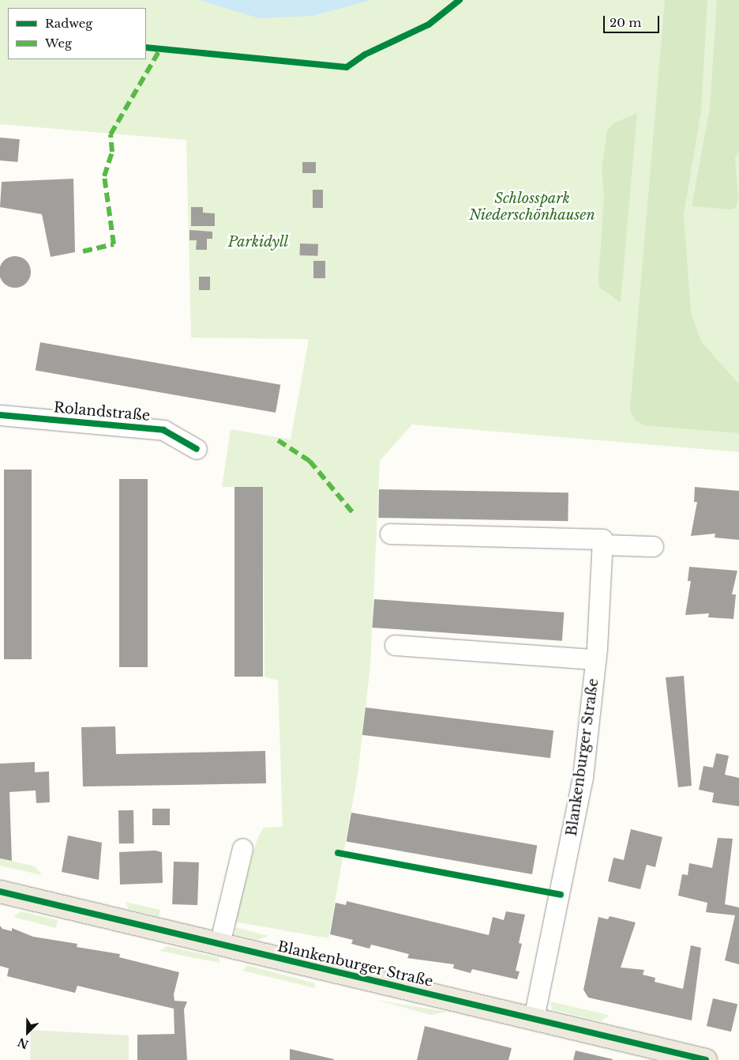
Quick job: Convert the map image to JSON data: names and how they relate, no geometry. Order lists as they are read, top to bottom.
{
  "streets": {
    "main road": ["Blankenburger Straße"],
    "street": ["Rolandstraße"]
  },
  "parks": ["Schlosspark Niederschönhausen", "Parkidyll"],
  "legend": ["Radweg", "Weg"],
  "scale_bar": "20 m",
  "north": "bottom left"
}
